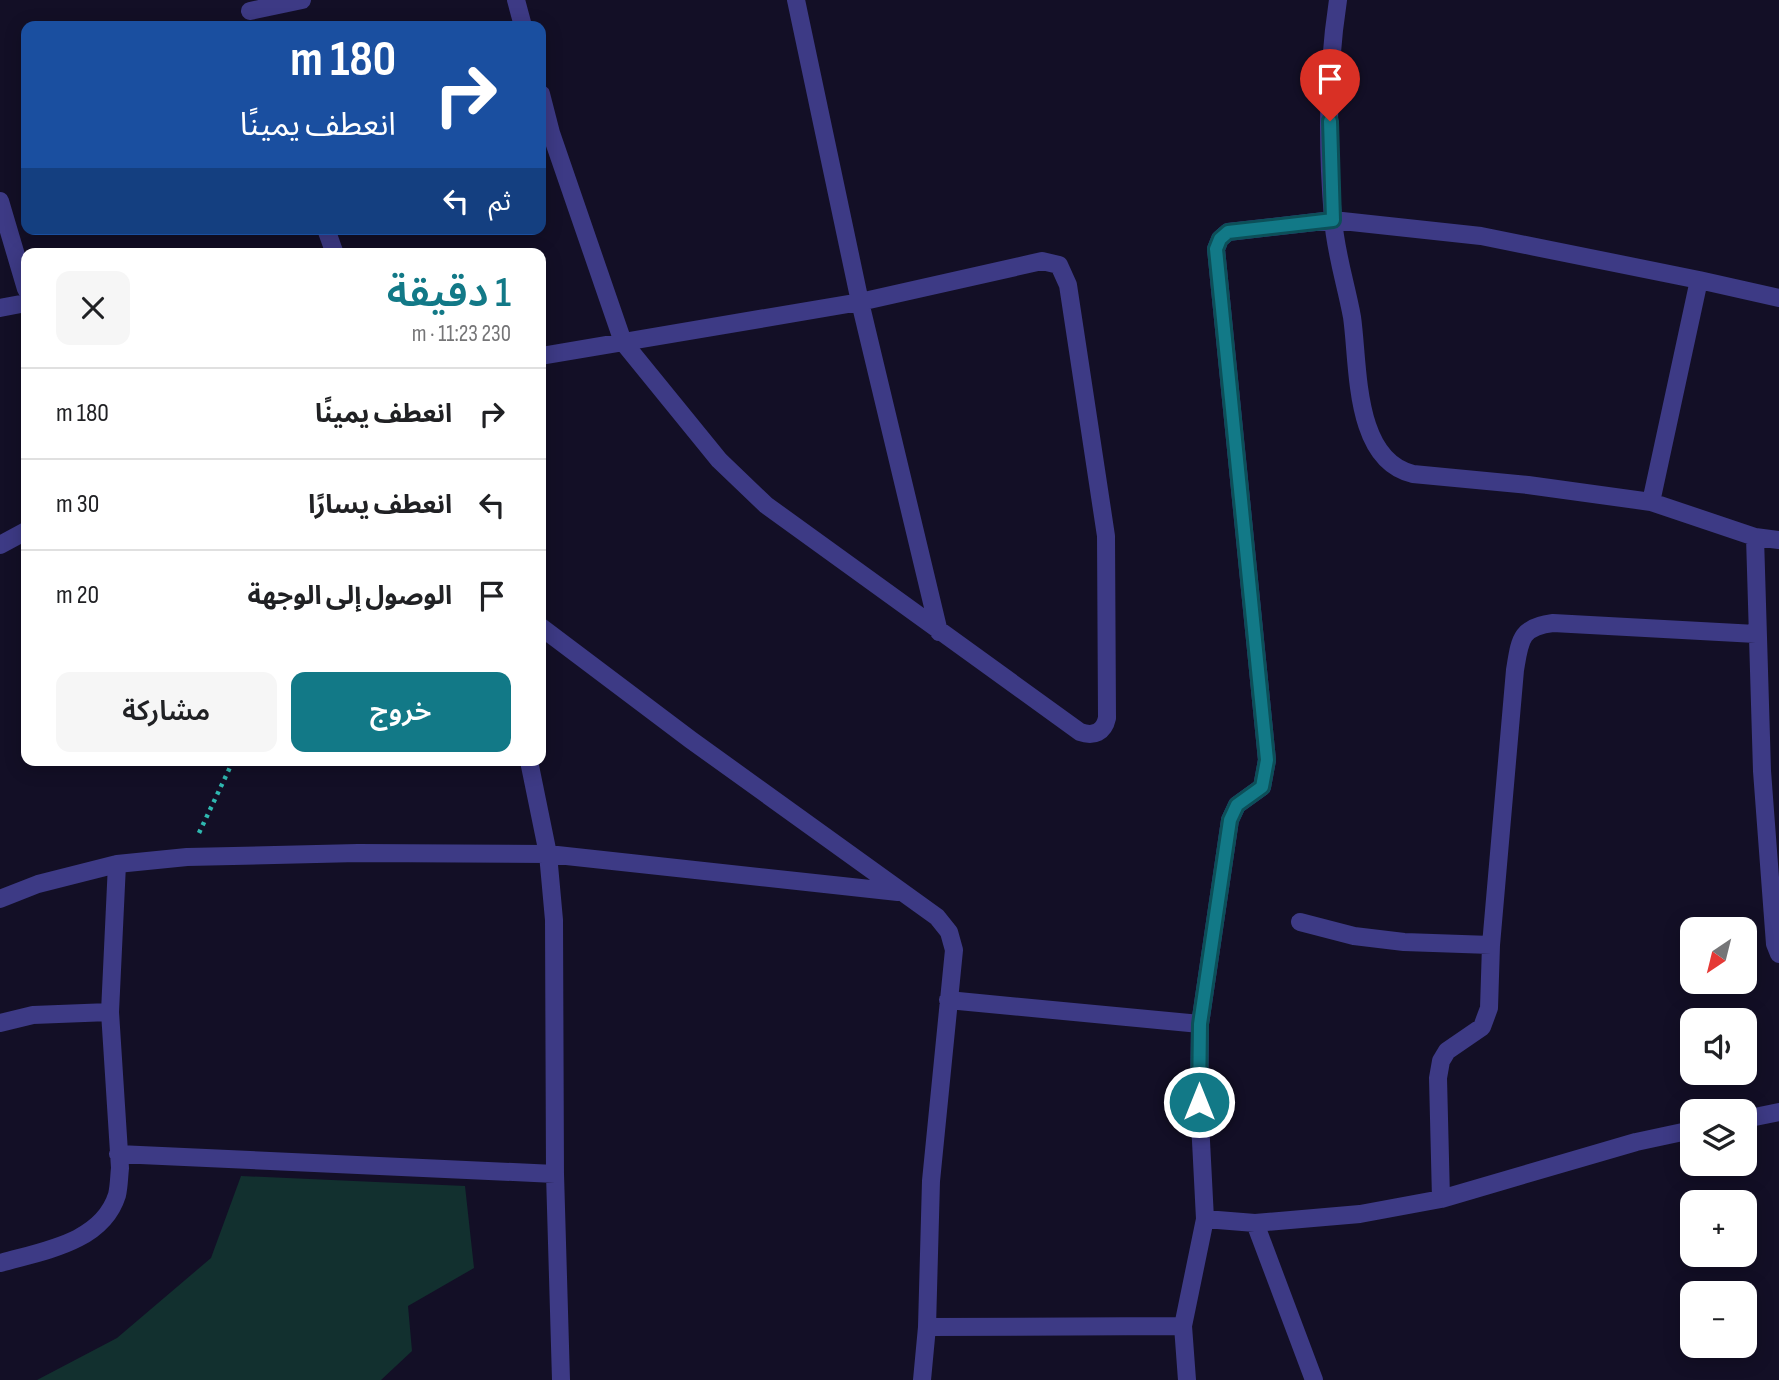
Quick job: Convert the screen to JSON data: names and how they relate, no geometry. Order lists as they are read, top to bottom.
{
  "north": "bottom left",
  "page": {
    "turn": ["180 m", "انعطف يمينًا"],
    "then": "ثم",
    "heading": ["1 دقيقة", "230 m · 11:23"],
    "list": [
      {
        "name": "انعطف يمينًا",
        "value": "180 m"
      },
      {
        "name": "انعطف يسارًا",
        "value": "30 m"
      },
      {
        "name": "الوصول إلى الوجهة",
        "value": "20 m"
      }
    ],
    "buttons": ["خروج", "مشاركة"],
    "map_buttons": ["+", "−"]
  }
}
